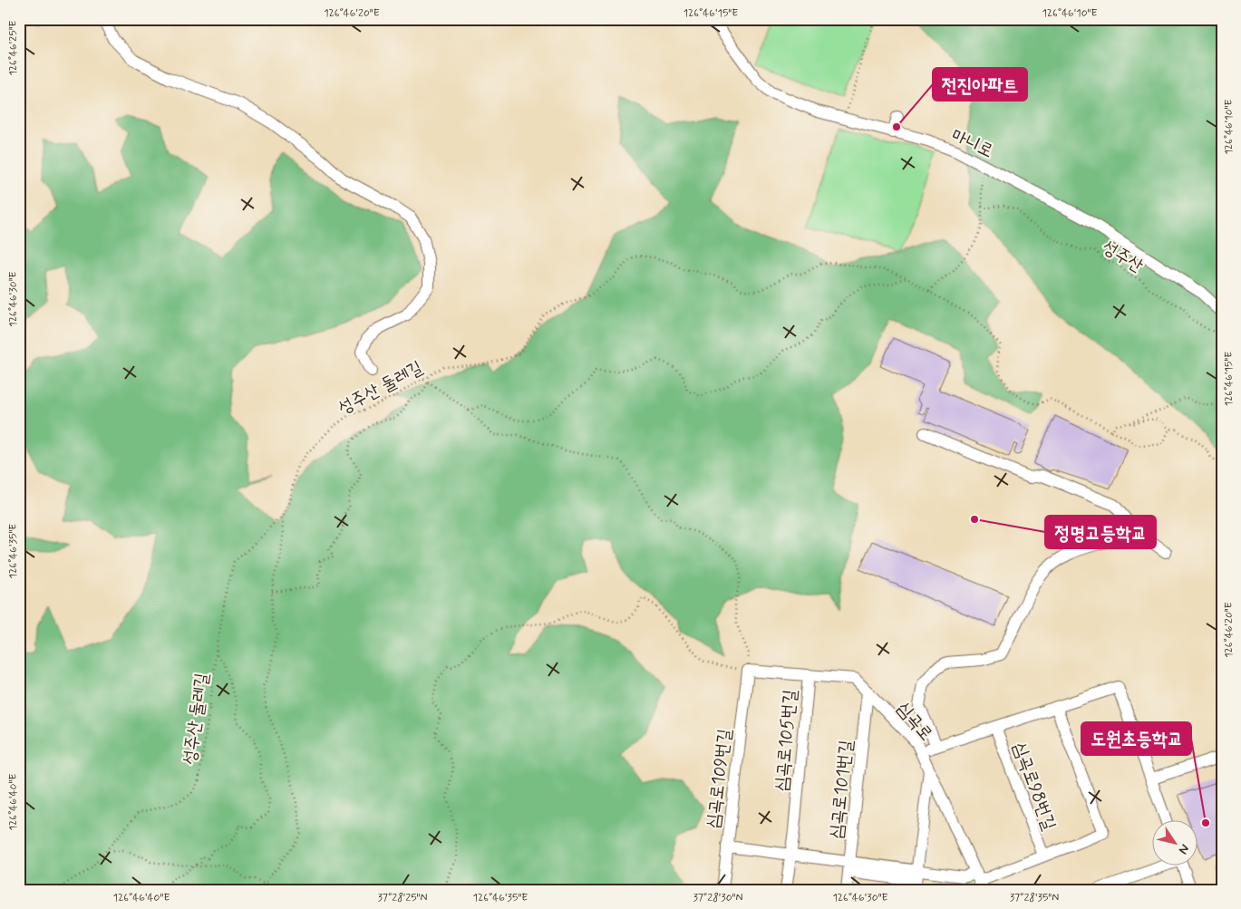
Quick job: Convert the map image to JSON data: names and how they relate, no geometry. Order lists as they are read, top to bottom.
{
  "streets": {
    "street": [
      "마니로",
      "심곡로",
      "심곡로105번길",
      "심곡로109번길",
      "심곡로98번길",
      "심곡로101번길"
    ],
    "path": ["성주산", "성주산 둘레길"]
  },
  "crossings": [
    ["심곡로", "심곡로105번길"],
    ["심곡로", "심곡로109번길"],
    ["심곡로", "심곡로98번길"],
    ["심곡로", "심곡로101번길"],
    ["심곡로105번길", "심곡로98번길"],
    ["심곡로109번길", "심곡로98번길"],
    ["심곡로98번길", "심곡로101번길"]
  ],
  "places": ["전진아파트", "정명고등학교", "도원초등학교"],
  "north": "bottom right",
  "coordinates": [
    "126°46'20\"E",
    "126°46'15\"E",
    "126°46'10\"E",
    "126°46'25\"E",
    "126°46'30\"E",
    "126°46'35\"E",
    "126°46'40\"E",
    "37°28'25\"N",
    "37°28'30\"N",
    "37°28'35\"N"
  ]
}
